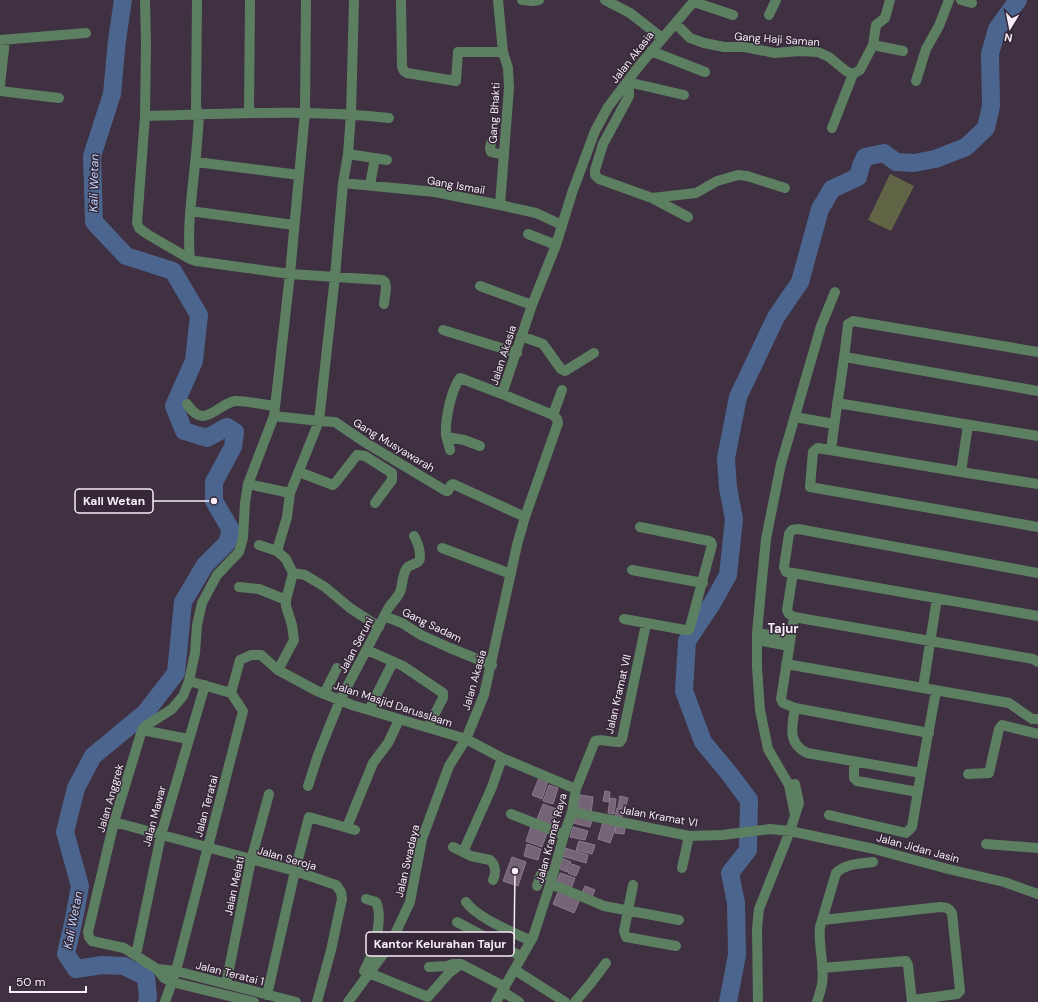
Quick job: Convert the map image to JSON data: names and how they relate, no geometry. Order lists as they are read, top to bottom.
{
  "streets": {
    "street": [
      "Gang Haji Saman",
      "Jalan Akasia",
      "Gang Bhakti",
      "Gang Ismail",
      "Gang Musyawarah",
      "Gang Sadam",
      "Jalan Seruni",
      "Jalan Kramat VII",
      "Jalan Masjid Darusslaam",
      "Jalan Anggrek",
      "Jalan Teratai",
      "Jalan Mawar",
      "Jalan Kramat VI",
      "Jalan Kramat Raya",
      "Jalan Jidan Jasin",
      "Jalan Seroja",
      "Jalan Swadaya",
      "Jalan Melati",
      "Jalan Teratai 1"
    ]
  },
  "crossings": [
    ["Gang Haji Saman", "Jalan Akasia"],
    ["Jalan Akasia", "Gang Ismail"],
    ["Jalan Akasia", "Gang Musyawarah"],
    ["Jalan Akasia", "Gang Sadam"],
    ["Jalan Akasia", "Jalan Masjid Darusslaam"],
    ["Jalan Akasia", "Jalan Kramat Raya"],
    ["Jalan Akasia", "Jalan Swadaya"],
    ["Gang Bhakti", "Gang Ismail"],
    ["Gang Sadam", "Jalan Seruni"],
    ["Jalan Seruni", "Jalan Masjid Darusslaam"],
    ["Jalan Kramat VII", "Jalan Kramat Raya"],
    ["Jalan Masjid Darusslaam", "Jalan Teratai"],
    ["Jalan Masjid Darusslaam", "Jalan Kramat Raya"],
    ["Jalan Masjid Darusslaam", "Jalan Swadaya"],
    ["Jalan Anggrek", "Jalan Seroja"],
    ["Jalan Anggrek", "Jalan Teratai 1"],
    ["Jalan Teratai", "Jalan Seroja"],
    ["Jalan Teratai", "Jalan Teratai 1"],
    ["Jalan Mawar", "Jalan Seroja"],
    ["Jalan Mawar", "Jalan Teratai 1"],
    ["Jalan Kramat VI", "Jalan Kramat Raya"],
    ["Jalan Kramat VI", "Jalan Jidan Jasin"],
    ["Jalan Kramat Raya", "Jalan Swadaya"],
    ["Jalan Seroja", "Jalan Melati"],
    ["Jalan Melati", "Jalan Teratai 1"]
  ],
  "districts": ["Tajur"],
  "water": ["Kali Wetan"],
  "places": ["Kali Wetan", "Kantor Kelurahan Tajur"],
  "scale_bar": "50 m",
  "north": "bottom"
}
